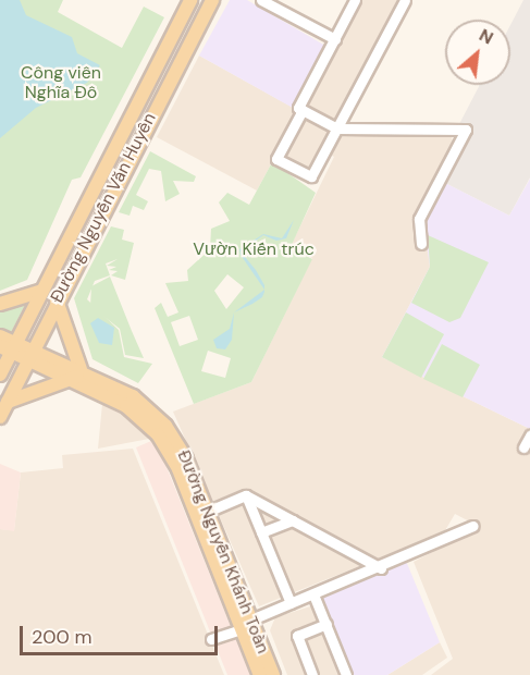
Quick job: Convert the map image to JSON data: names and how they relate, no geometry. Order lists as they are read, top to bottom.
{
  "streets": {
    "main road": ["Đường Nguyễn Văn Huyên", "Đường Nguyễn Khánh Toàn"]
  },
  "crossings": [
    ["Đường Nguyễn Văn Huyên", "Đường Nguyễn Khánh Toàn"]
  ],
  "parks": ["Công viên Nghĩa Đô", "Vườn Kiến trúc"],
  "scale_bar": "200 m",
  "north": "top right"
}
